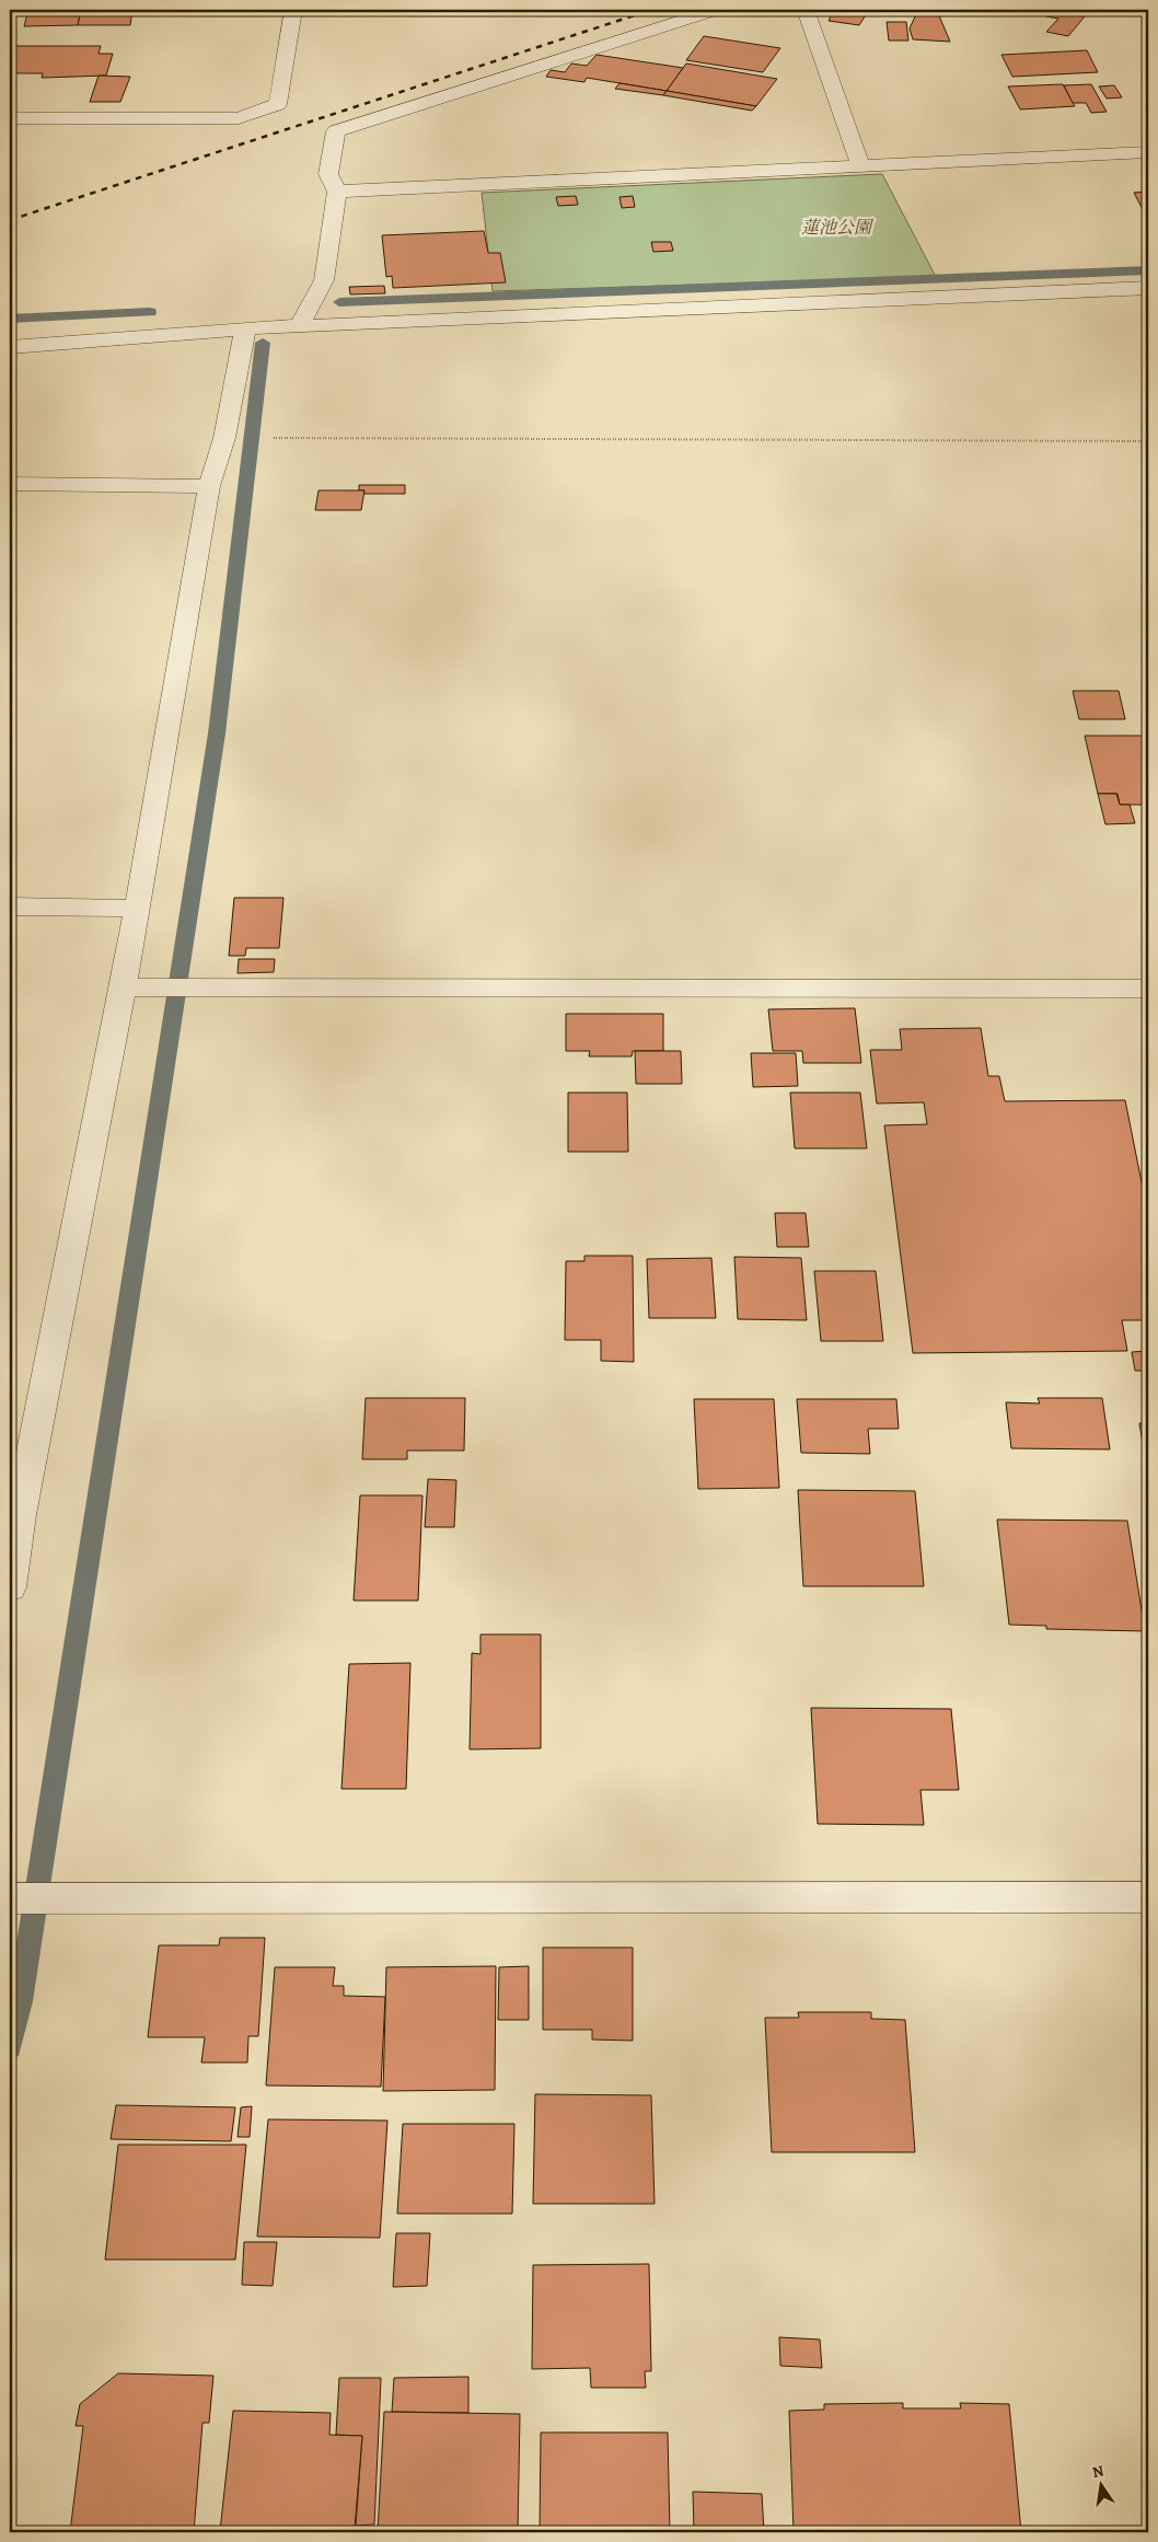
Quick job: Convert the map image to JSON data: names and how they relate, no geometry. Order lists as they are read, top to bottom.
{
  "parks": ["蓮池公園"],
  "north": "top"
}
